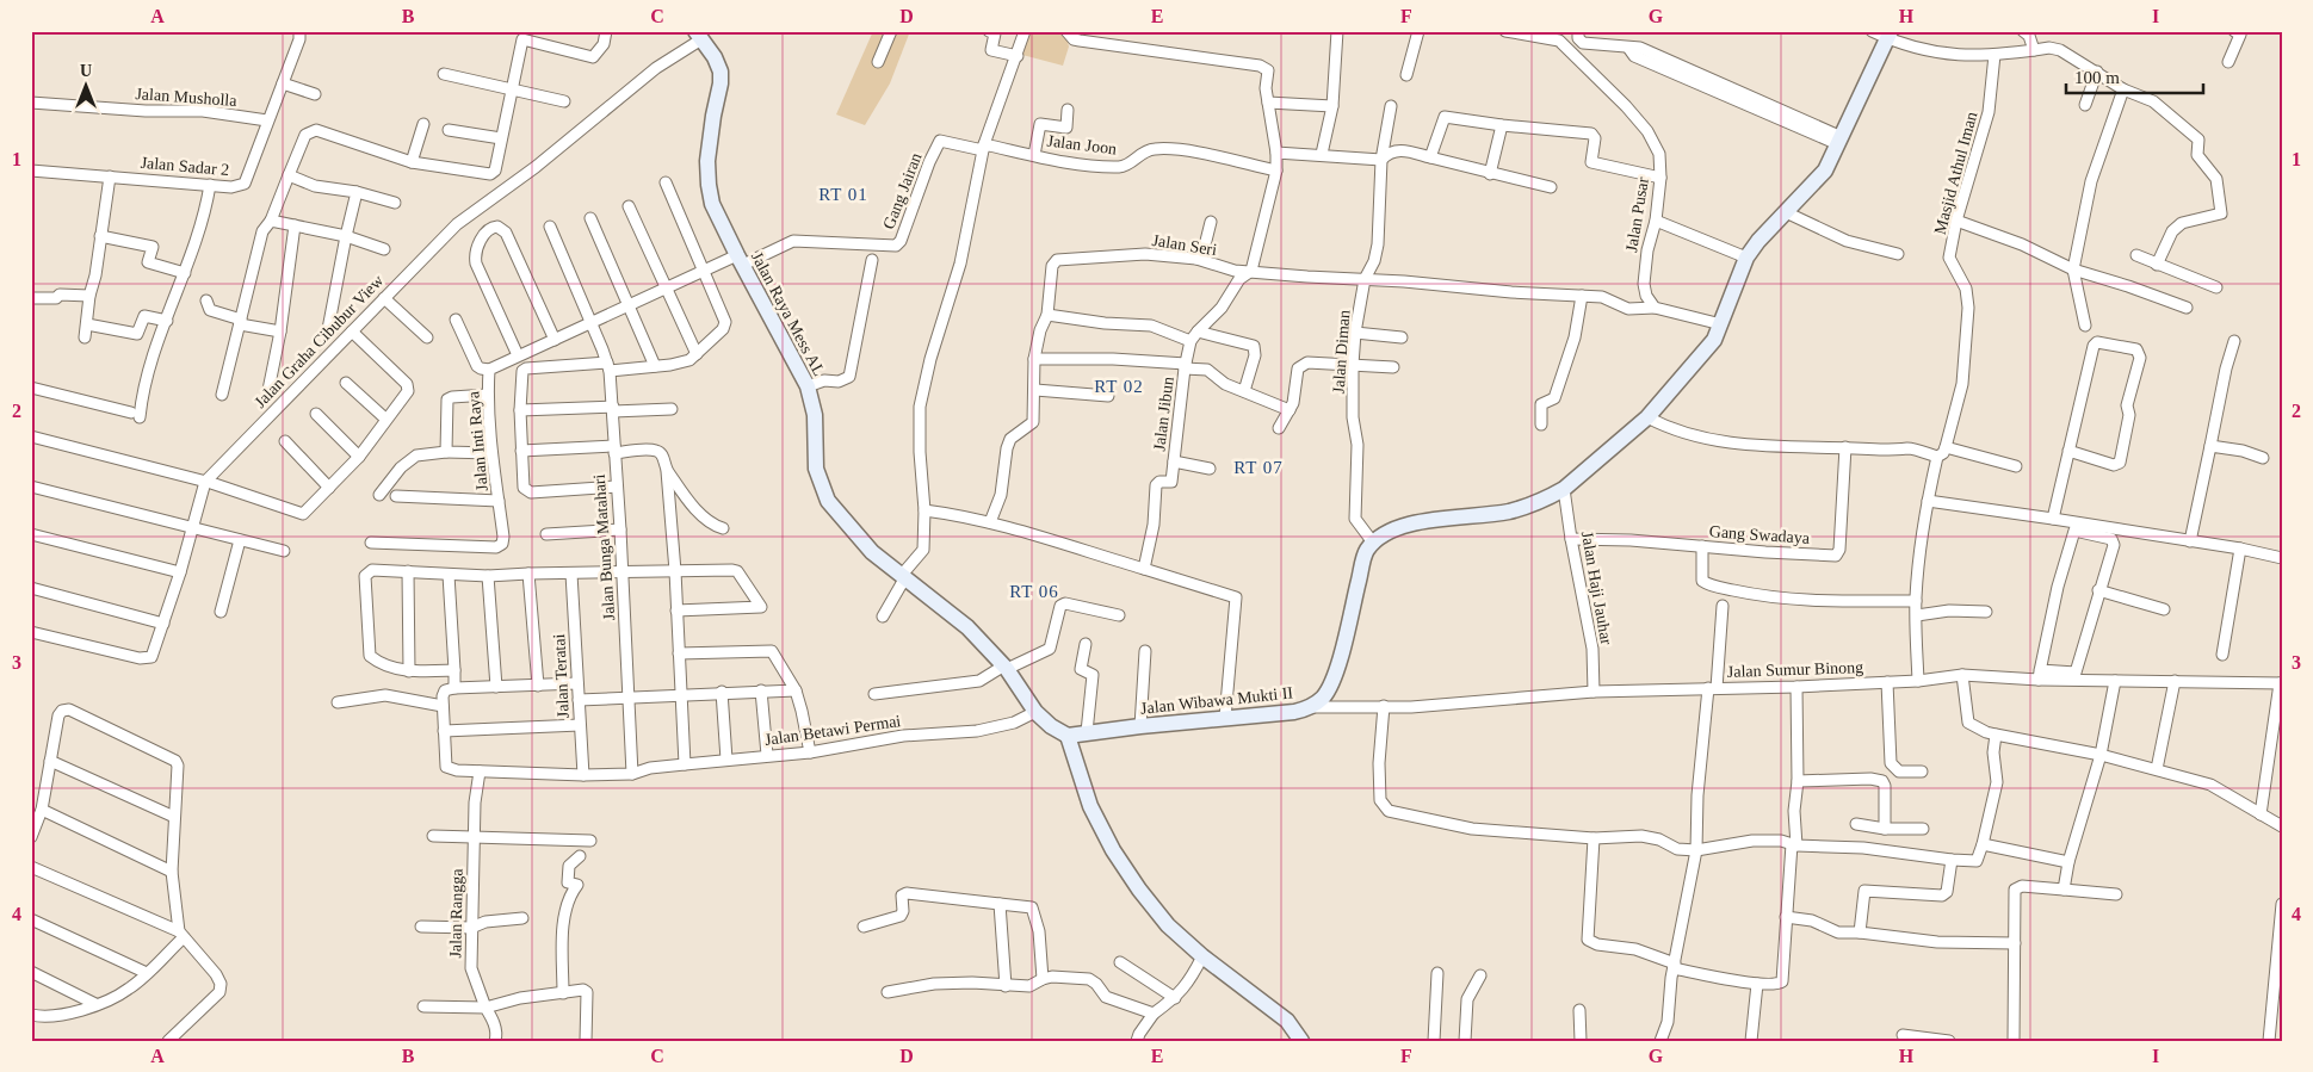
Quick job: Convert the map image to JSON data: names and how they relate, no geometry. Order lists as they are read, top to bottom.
{
  "streets": {
    "main road": ["Jalan Raya Mess AL", "Jalan Wibawa Mukti II"],
    "street": [
      "Jalan Musholla",
      "Jalan Joon",
      "Jalan Sadar 2",
      "Masjid Athul Iman",
      "Gang Jairan",
      "Jalan Pusar",
      "Jalan Seri",
      "Jalan Graha Cibubur View",
      "Jalan Diman",
      "Jalan Jibun",
      "Jalan Inti Raya",
      "Gang Swadaya",
      "Jalan Bunga Matahari",
      "Jalan Haji Jauhar",
      "Jalan Sumur Binong",
      "Jalan Teratai",
      "Jalan Betawi Permai",
      "Jalan Rangga"
    ]
  },
  "crossings": [
    ["Jalan Musholla", "Jalan Sadar 2"],
    ["Jalan Joon", "Gang Jairan"],
    ["Masjid Athul Iman", "Jalan Sumur Binong"],
    ["Gang Jairan", "Jalan Raya Mess AL"],
    ["Gang Jairan", "Jalan Inti Raya"],
    ["Jalan Pusar", "Jalan Seri"],
    ["Jalan Seri", "Jalan Diman"],
    ["Jalan Raya Mess AL", "Jalan Graha Cibubur View"],
    ["Jalan Raya Mess AL", "Jalan Inti Raya"],
    ["Jalan Raya Mess AL", "Jalan Wibawa Mukti II"],
    ["Jalan Raya Mess AL", "Jalan Betawi Permai"],
    ["Jalan Diman", "Jalan Wibawa Mukti II"],
    ["Jalan Inti Raya", "Jalan Bunga Matahari"],
    ["Gang Swadaya", "Jalan Haji Jauhar"],
    ["Jalan Bunga Matahari", "Jalan Betawi Permai"],
    ["Jalan Haji Jauhar", "Jalan Sumur Binong"],
    ["Jalan Sumur Binong", "Jalan Wibawa Mukti II"],
    ["Jalan Teratai", "Jalan Betawi Permai"],
    ["Jalan Betawi Permai", "Jalan Rangga"]
  ],
  "districts": [
    "RT 01",
    "RT 02",
    "RT 07",
    "RT 06"
  ],
  "scale_bar": "100 m",
  "north": "top",
  "grid": {
    "columns": [
      "A",
      "B",
      "C",
      "D",
      "E",
      "F",
      "G",
      "H",
      "I"
    ],
    "rows": [
      "1",
      "2",
      "3",
      "4"
    ]
  }
}
